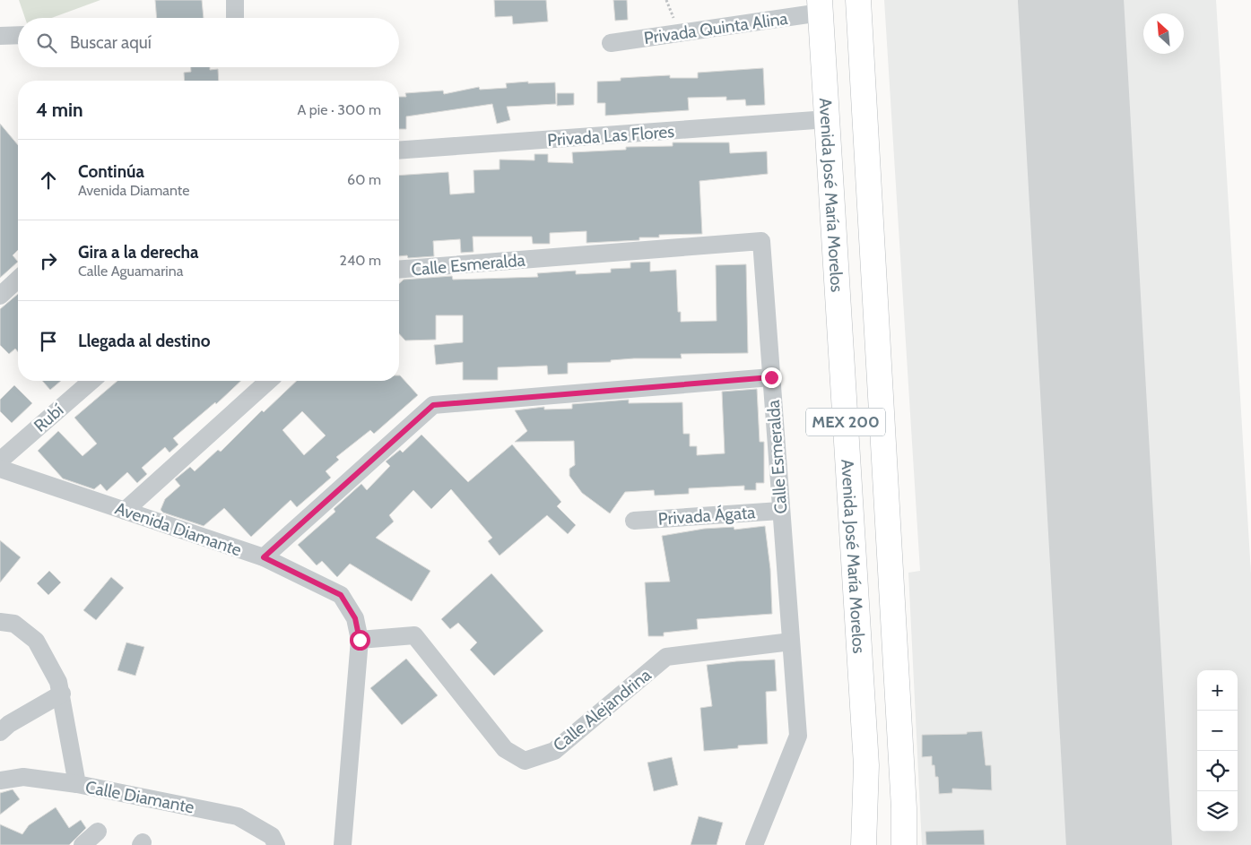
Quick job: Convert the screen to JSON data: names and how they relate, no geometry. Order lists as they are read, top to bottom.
{
  "streets": {
    "highway": ["Avenida José María Morelos", "MEX 200"],
    "street": [
      "Privada Quinta Alina",
      "Privada Las Flores",
      "Calle Esmeralda",
      "Rubí",
      "Privada Ágata",
      "Avenida Diamante",
      "Calle Alejandrina",
      "Calle Diamante"
    ]
  },
  "crossings": [
    ["Privada Quinta Alina", "Avenida José María Morelos"],
    ["Privada Las Flores", "Avenida José María Morelos"],
    ["Calle Esmeralda", "Privada Ágata"],
    ["Calle Esmeralda", "Calle Alejandrina"],
    ["Avenida Diamante", "Calle Alejandrina"]
  ],
  "north": "top left",
  "page": {
    "search": "Buscar aquí",
    "heading": ["4 min", "A pie · 300 m"],
    "list": [
      ["Continúa", "Avenida Diamante", "60 m"],
      ["Gira a la derecha", "Calle Aguamarina", "240 m"],
      "Llegada al destino"
    ],
    "map_buttons": ["+", "−"]
  }
}
